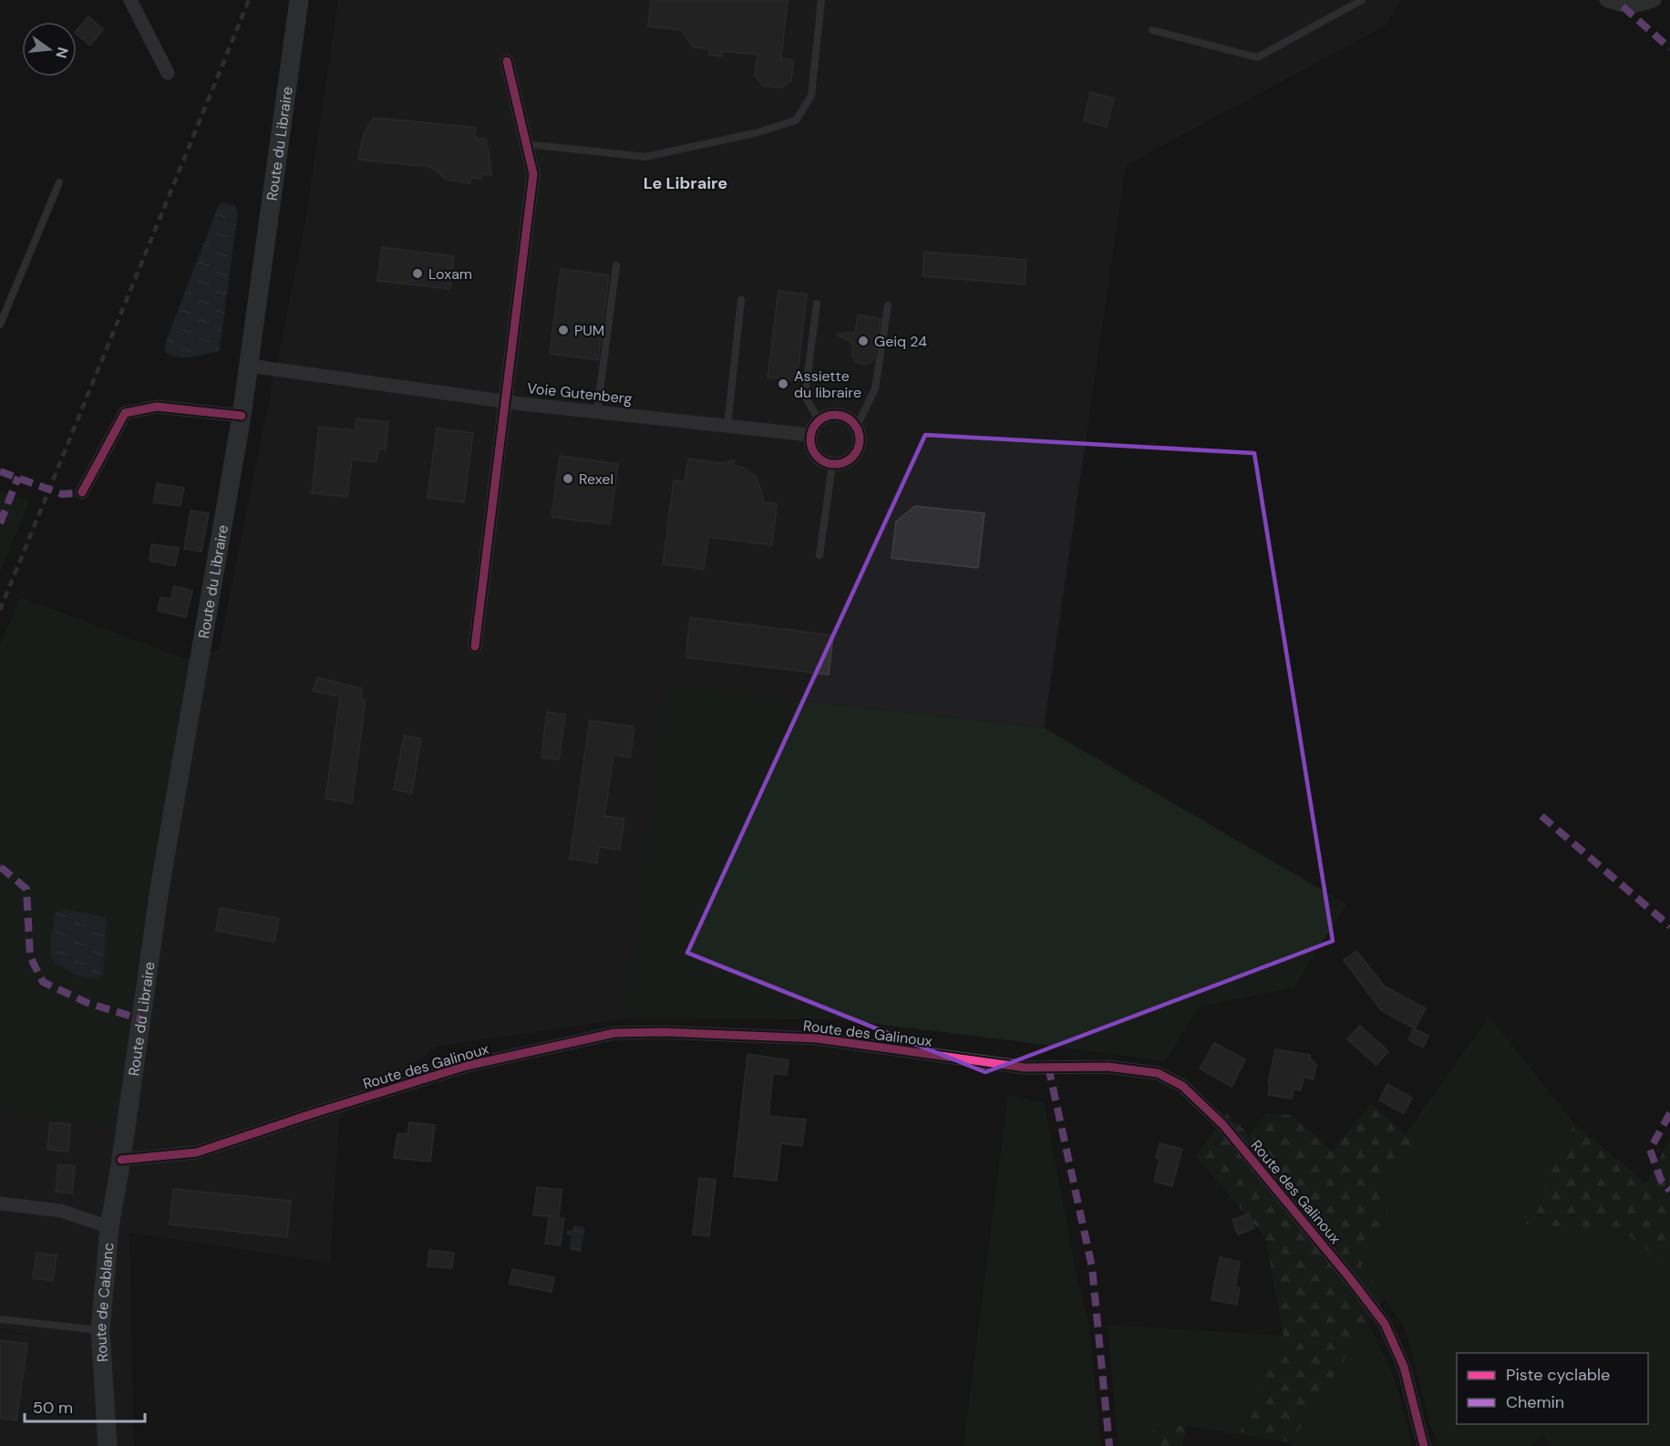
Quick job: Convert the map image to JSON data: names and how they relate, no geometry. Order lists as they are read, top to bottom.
{
  "streets": {
    "main road": ["Route du Libraire", "Route de Cablanc"],
    "street": ["Voie Gutenberg", "Route des Galinoux"]
  },
  "crossings": [
    ["Route du Libraire", "Voie Gutenberg"],
    ["Route du Libraire", "Route des Galinoux"],
    ["Route du Libraire", "Route de Cablanc"],
    ["Route des Galinoux", "Route de Cablanc"]
  ],
  "districts": ["Le Libraire"],
  "places": [
    "Loxam",
    "PUM",
    "Geiq 24",
    "Assiette du libraire",
    "Rexel"
  ],
  "legend": ["Piste cyclable", "Chemin"],
  "scale_bar": "50 m",
  "north": "right"
}
